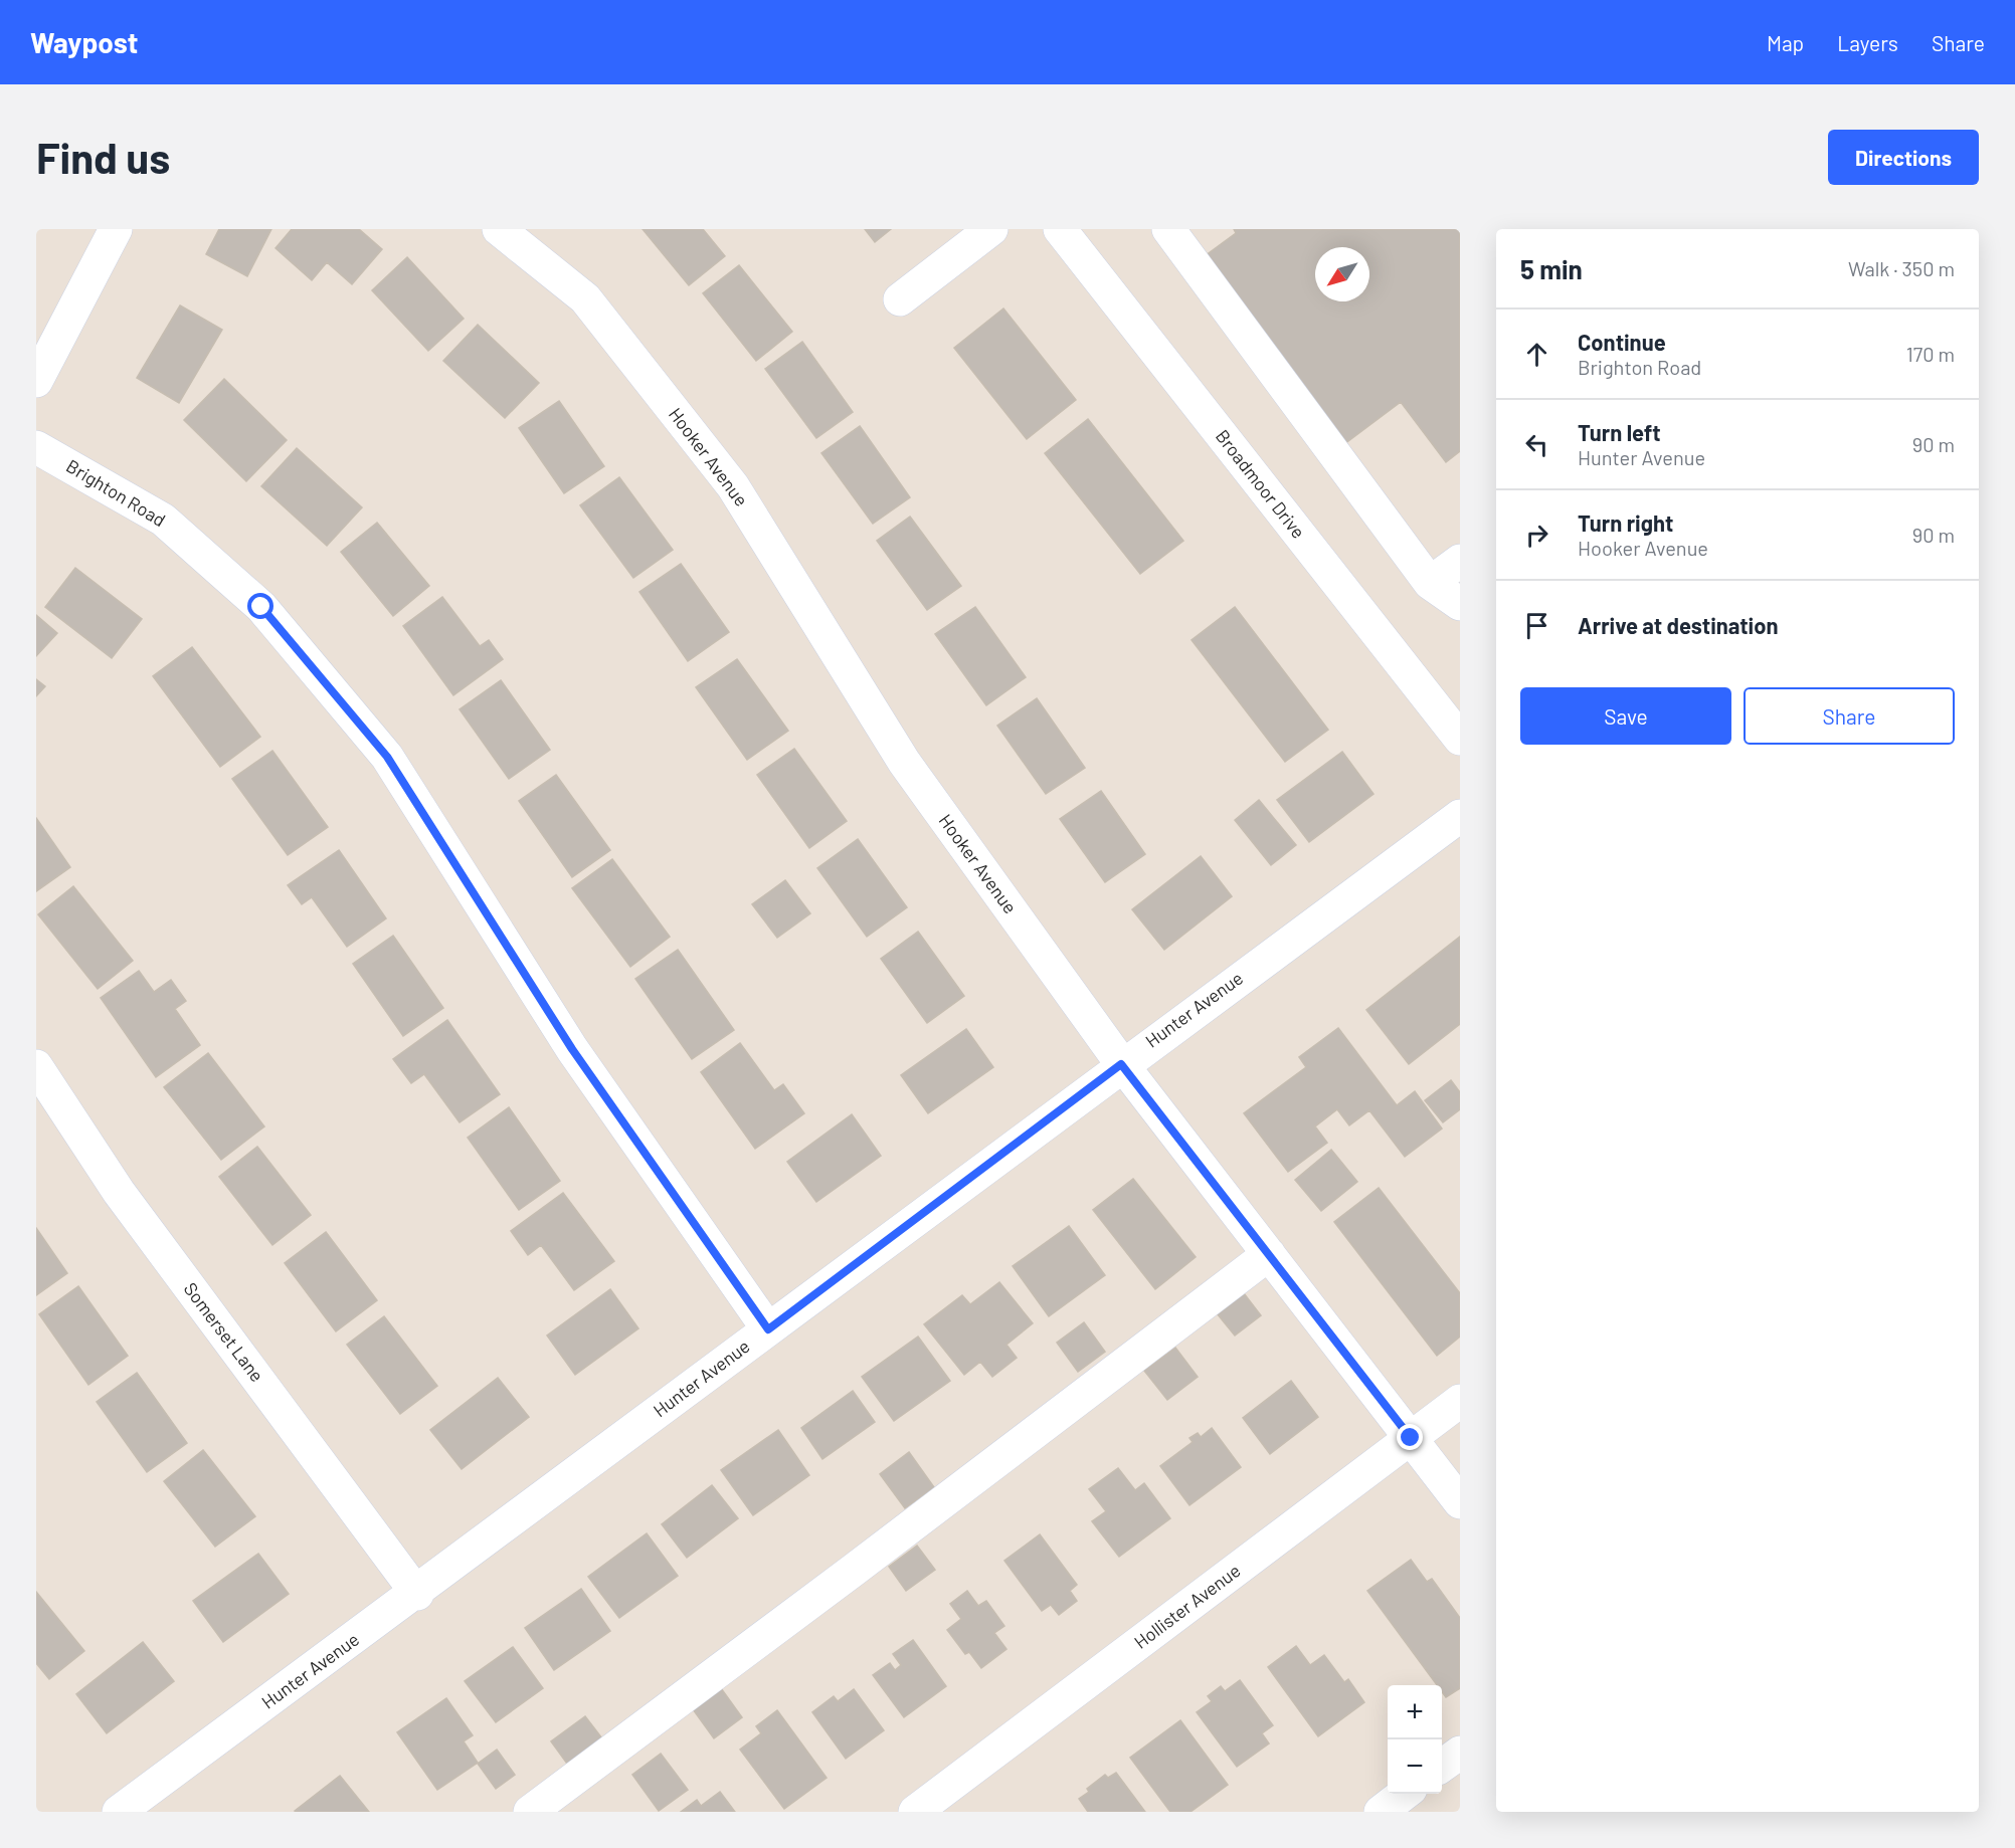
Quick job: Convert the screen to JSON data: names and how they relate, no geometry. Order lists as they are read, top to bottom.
{
  "streets": {
    "street": [
      "Hooker Avenue",
      "Broadmoor Drive",
      "Brighton Road",
      "Hunter Avenue",
      "Somerset Lane",
      "Hollister Avenue"
    ]
  },
  "crossings": [
    ["Hooker Avenue", "Hunter Avenue"],
    ["Hooker Avenue", "Hollister Avenue"],
    ["Brighton Road", "Hunter Avenue"],
    ["Hunter Avenue", "Somerset Lane"]
  ],
  "north": "bottom left",
  "page": {
    "header": "Waypost",
    "nav": ["Map", "Layers", "Share"],
    "buttons": [
      "Directions",
      ["Save", "Share"]
    ],
    "title": "Find us",
    "heading": ["5 min", "Walk · 350 m"],
    "list": [
      ["Continue", "Brighton Road", "170 m"],
      ["Turn left", "Hunter Avenue", "90 m"],
      ["Turn right", "Hooker Avenue", "90 m"],
      "Arrive at destination"
    ],
    "map_buttons": ["+", "−"]
  }
}
